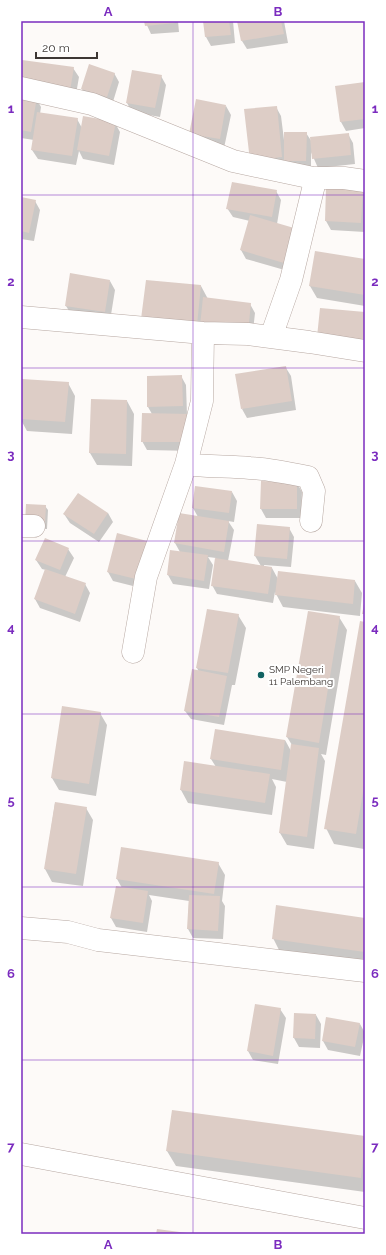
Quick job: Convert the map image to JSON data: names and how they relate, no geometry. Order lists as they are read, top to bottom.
{
  "places": ["SMP Negeri 11 Palembang"],
  "scale_bar": "20 m",
  "grid": {
    "columns": ["A", "B"],
    "rows": [
      "1",
      "2",
      "3",
      "4",
      "5",
      "6",
      "7"
    ]
  }
}
